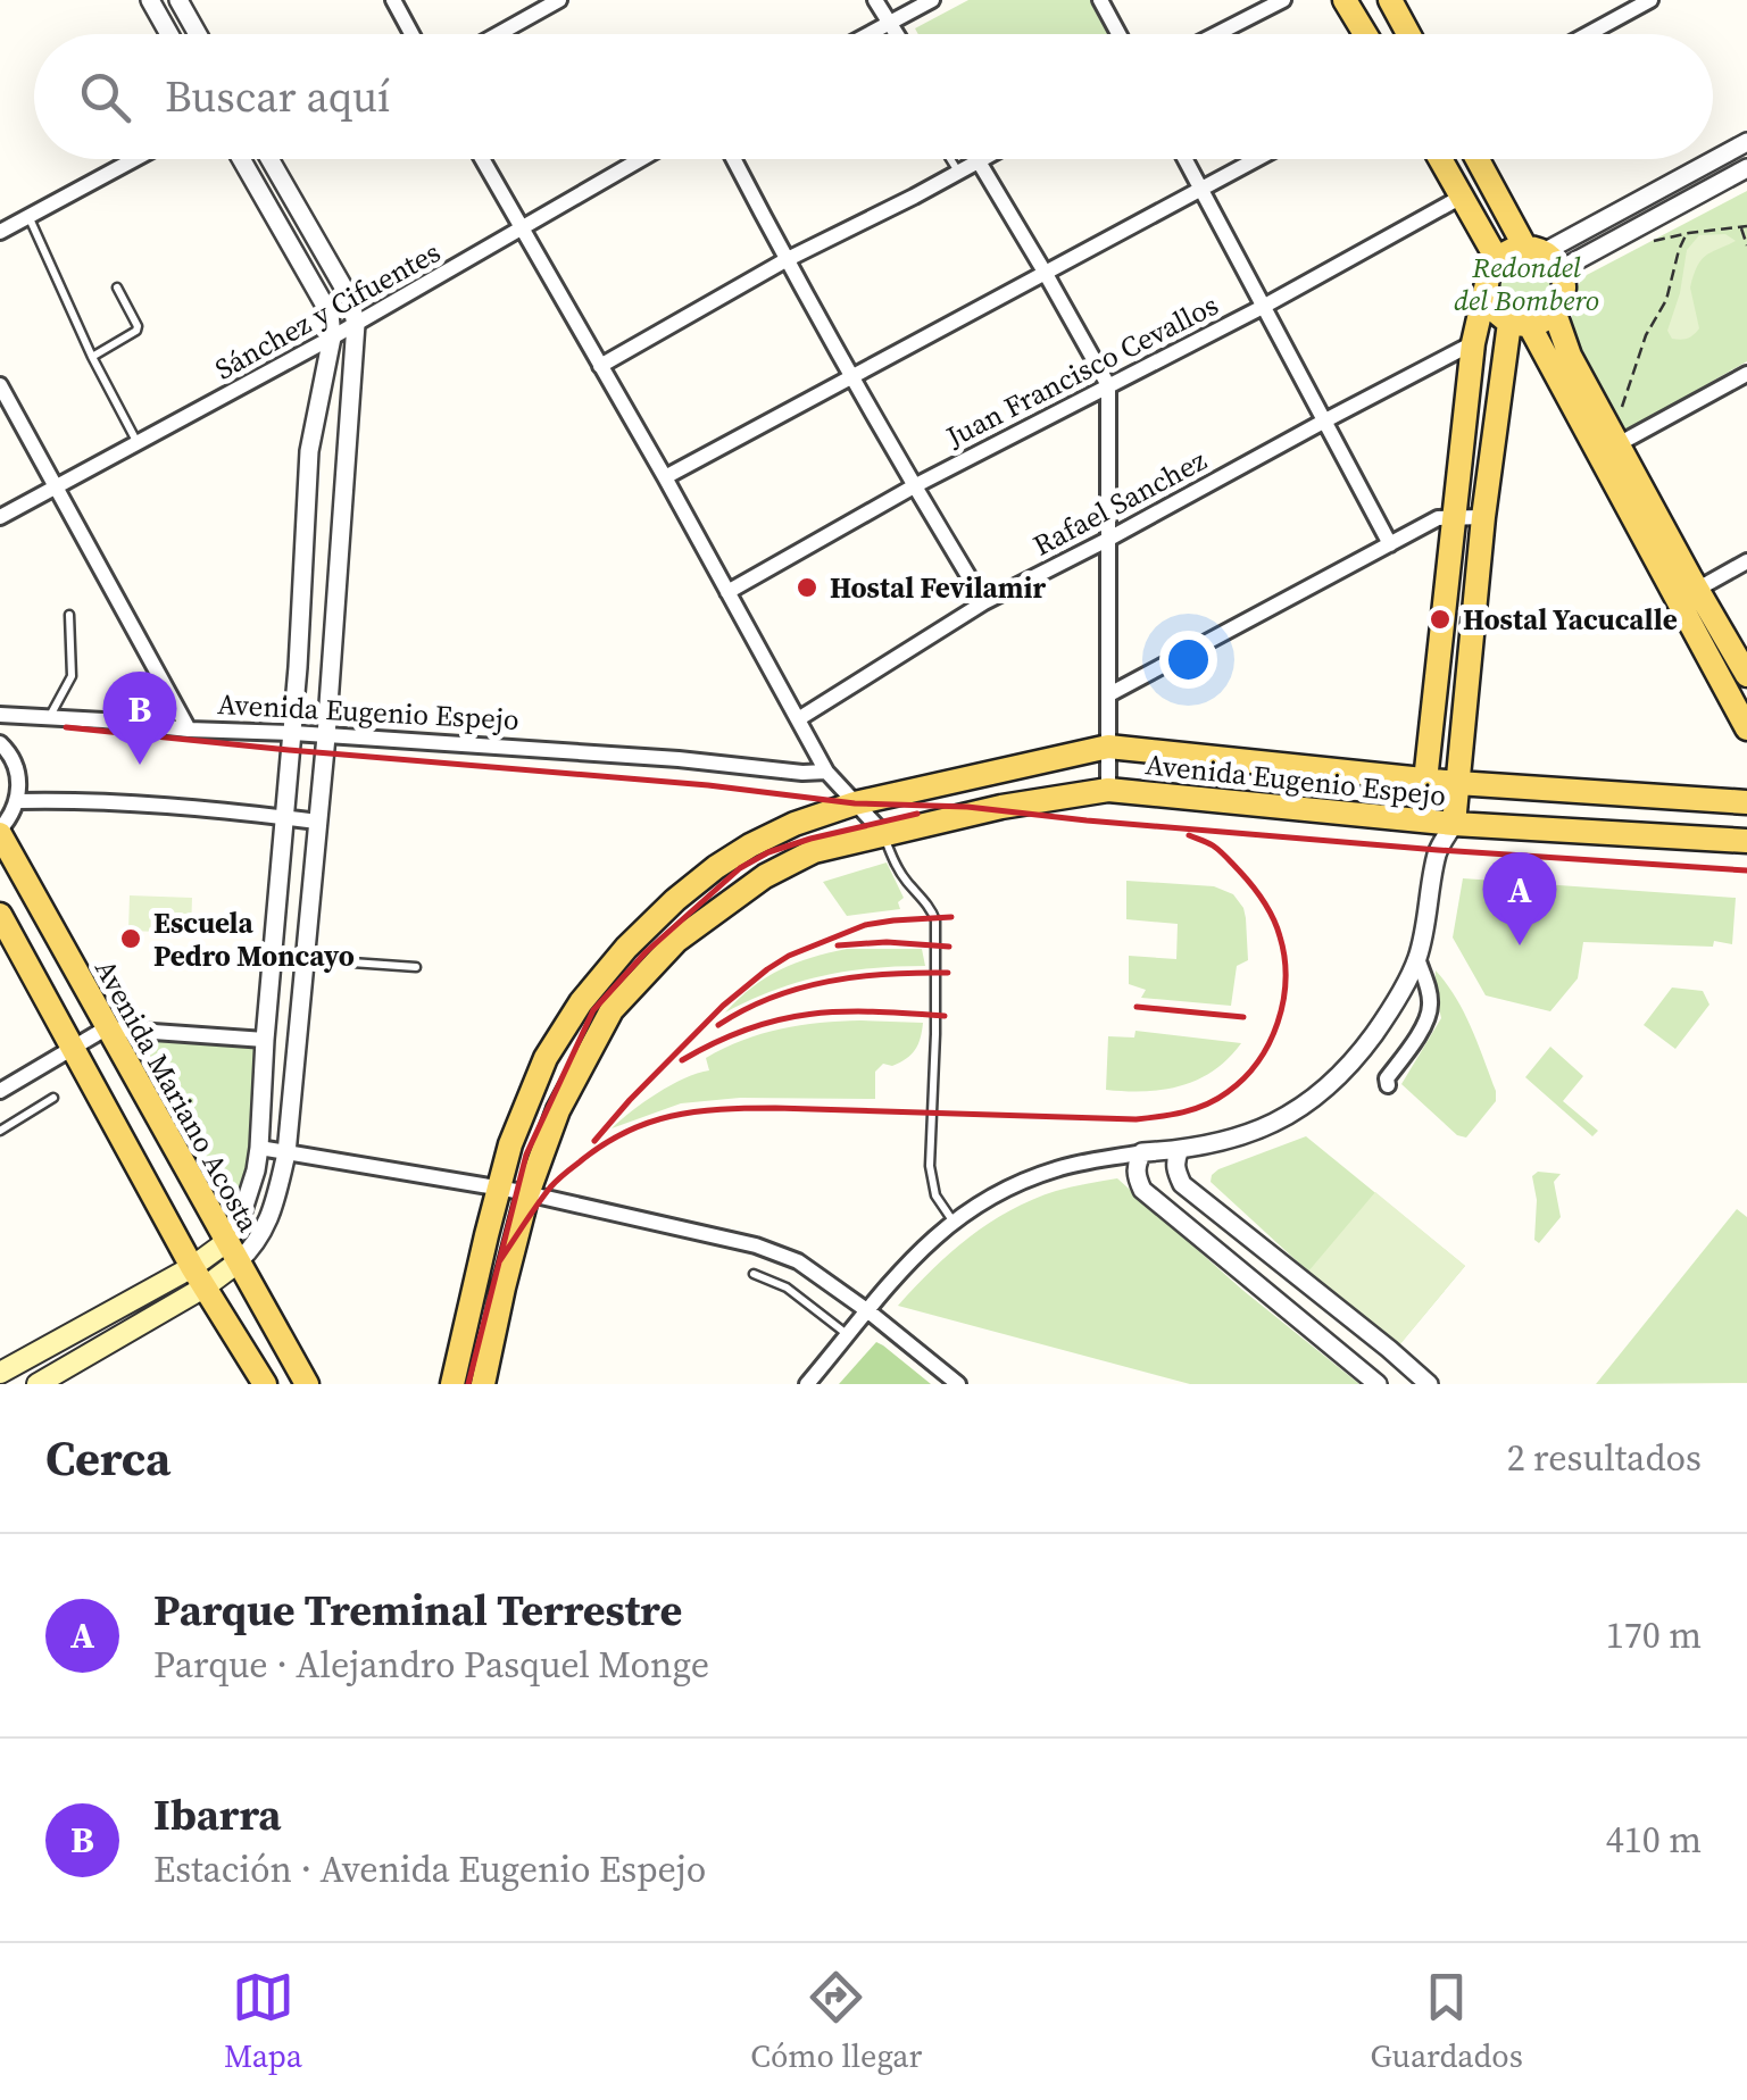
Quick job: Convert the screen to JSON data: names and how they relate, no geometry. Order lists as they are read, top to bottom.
{
  "streets": {
    "main road": ["Avenida Eugenio Espejo", "Avenida Mariano Acosta"],
    "street": ["Sánchez y Cifuentes", "Juan Francisco Cevallos", "Rafael Sanchez"]
  },
  "parks": ["Redondel del Bombero"],
  "places": ["Hostal Fevilamir", "Hostal Yacucalle", "Escuela Pedro Moncayo"],
  "page": {
    "search": "Buscar aquí",
    "pins": ["B", "A"],
    "heading": ["Cerca", "2 resultados"],
    "list": [
      {
        "mark": "A",
        "name": "Parque Treminal Terrestre",
        "note": "Parque · Alejandro Pasquel Monge",
        "value": "170 m"
      },
      {
        "mark": "B",
        "name": "Ibarra",
        "note": "Estación · Avenida Eugenio Espejo",
        "value": "410 m"
      }
    ],
    "nav": ["Mapa", "Cómo llegar", "Guardados"]
  }
}
